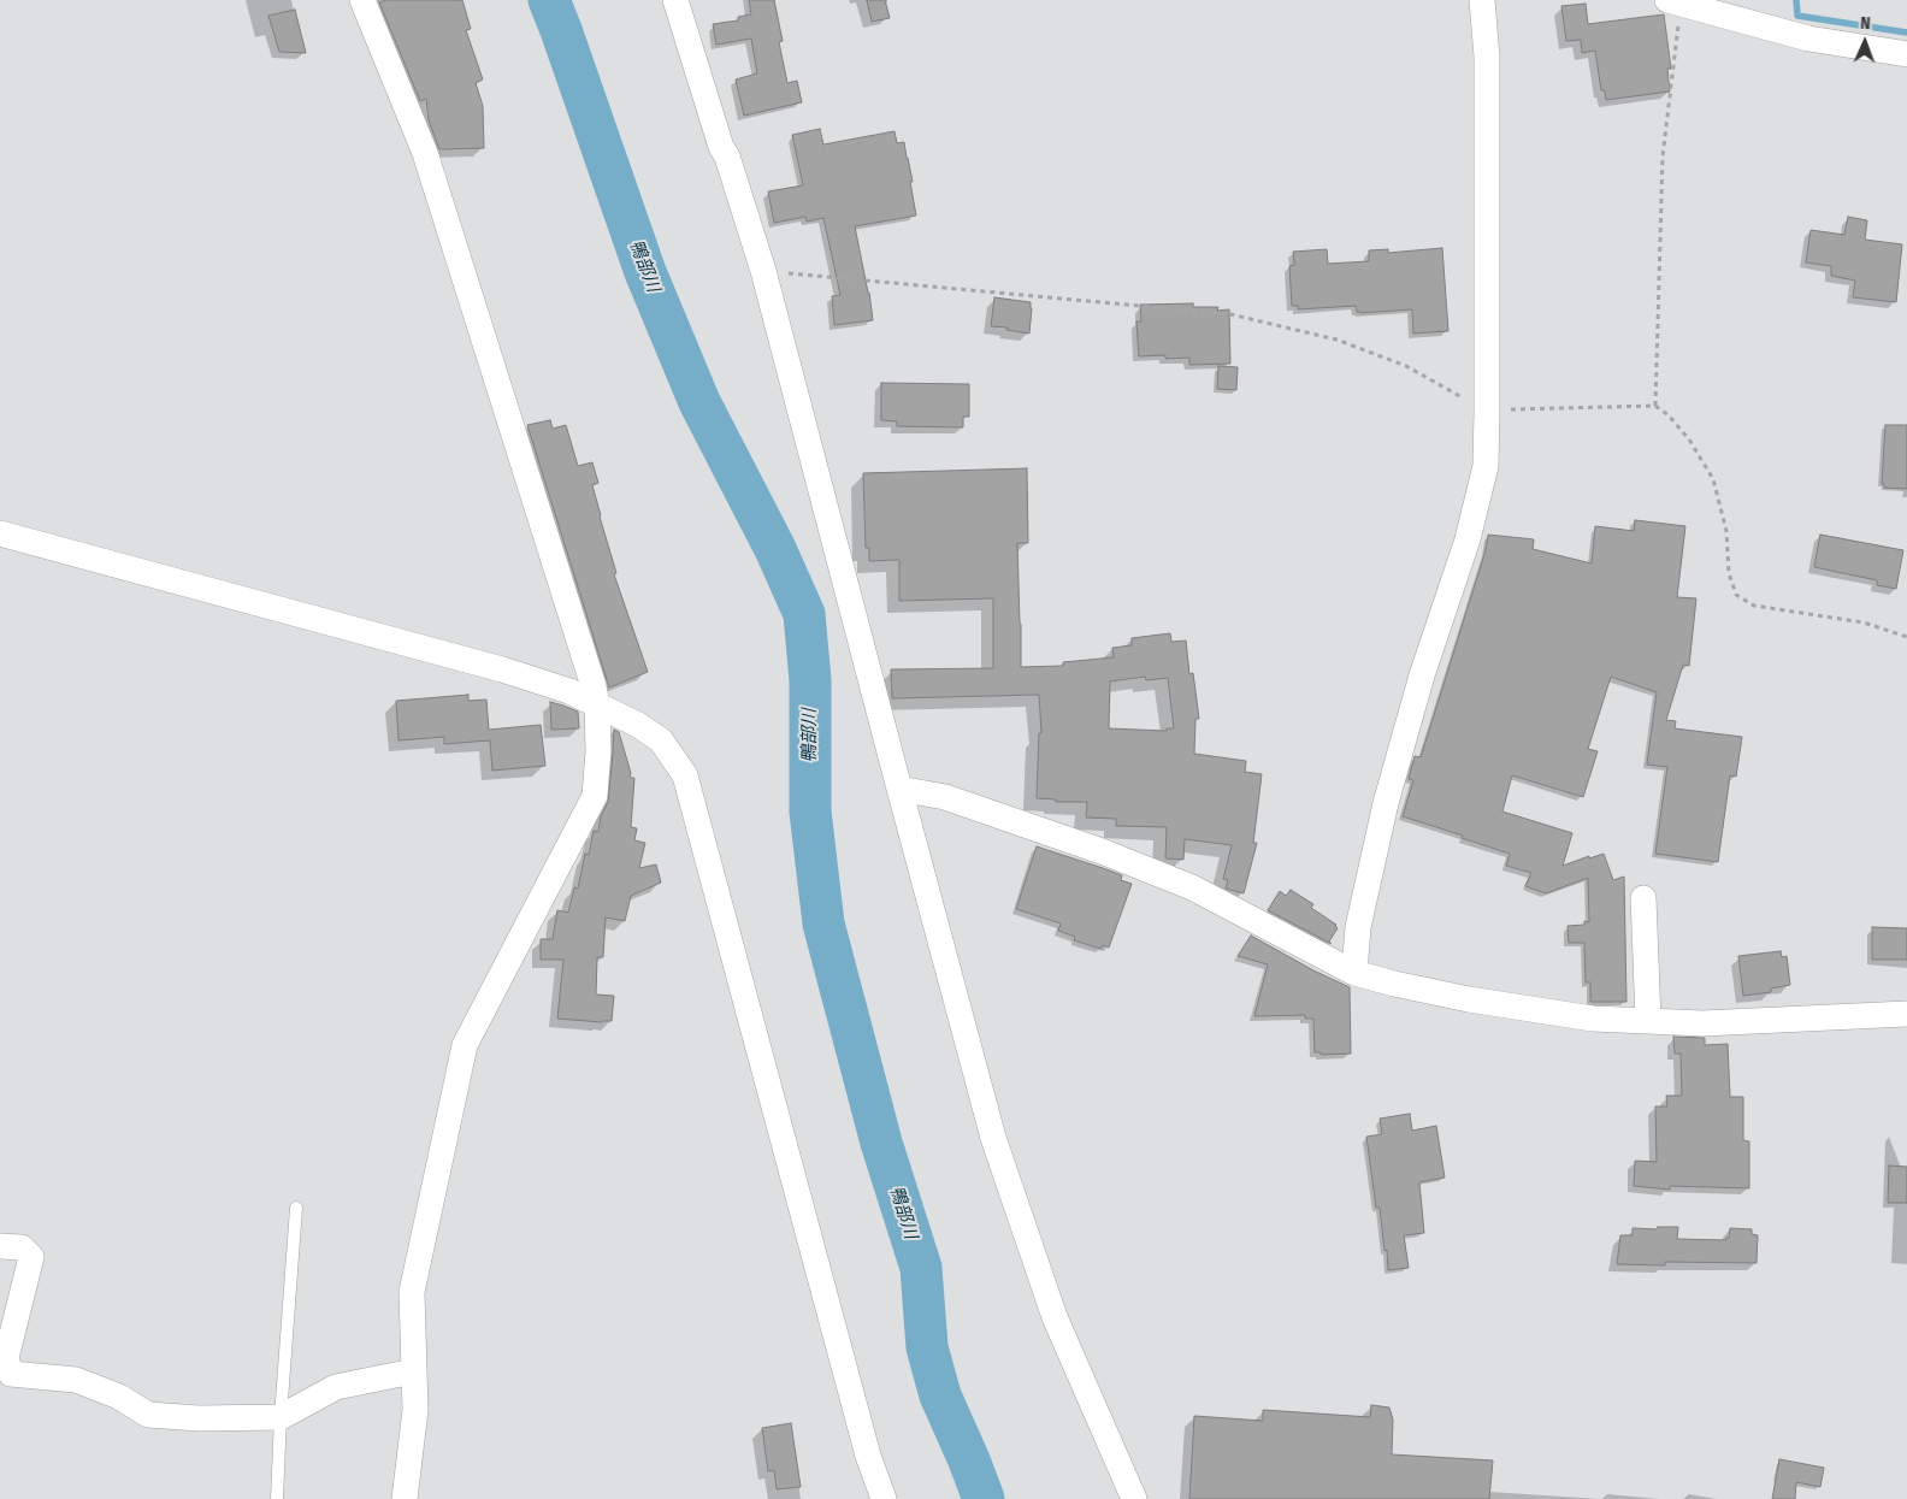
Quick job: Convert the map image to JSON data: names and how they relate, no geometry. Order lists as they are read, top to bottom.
{
  "water": ["鴨部川"],
  "north": "top"
}
